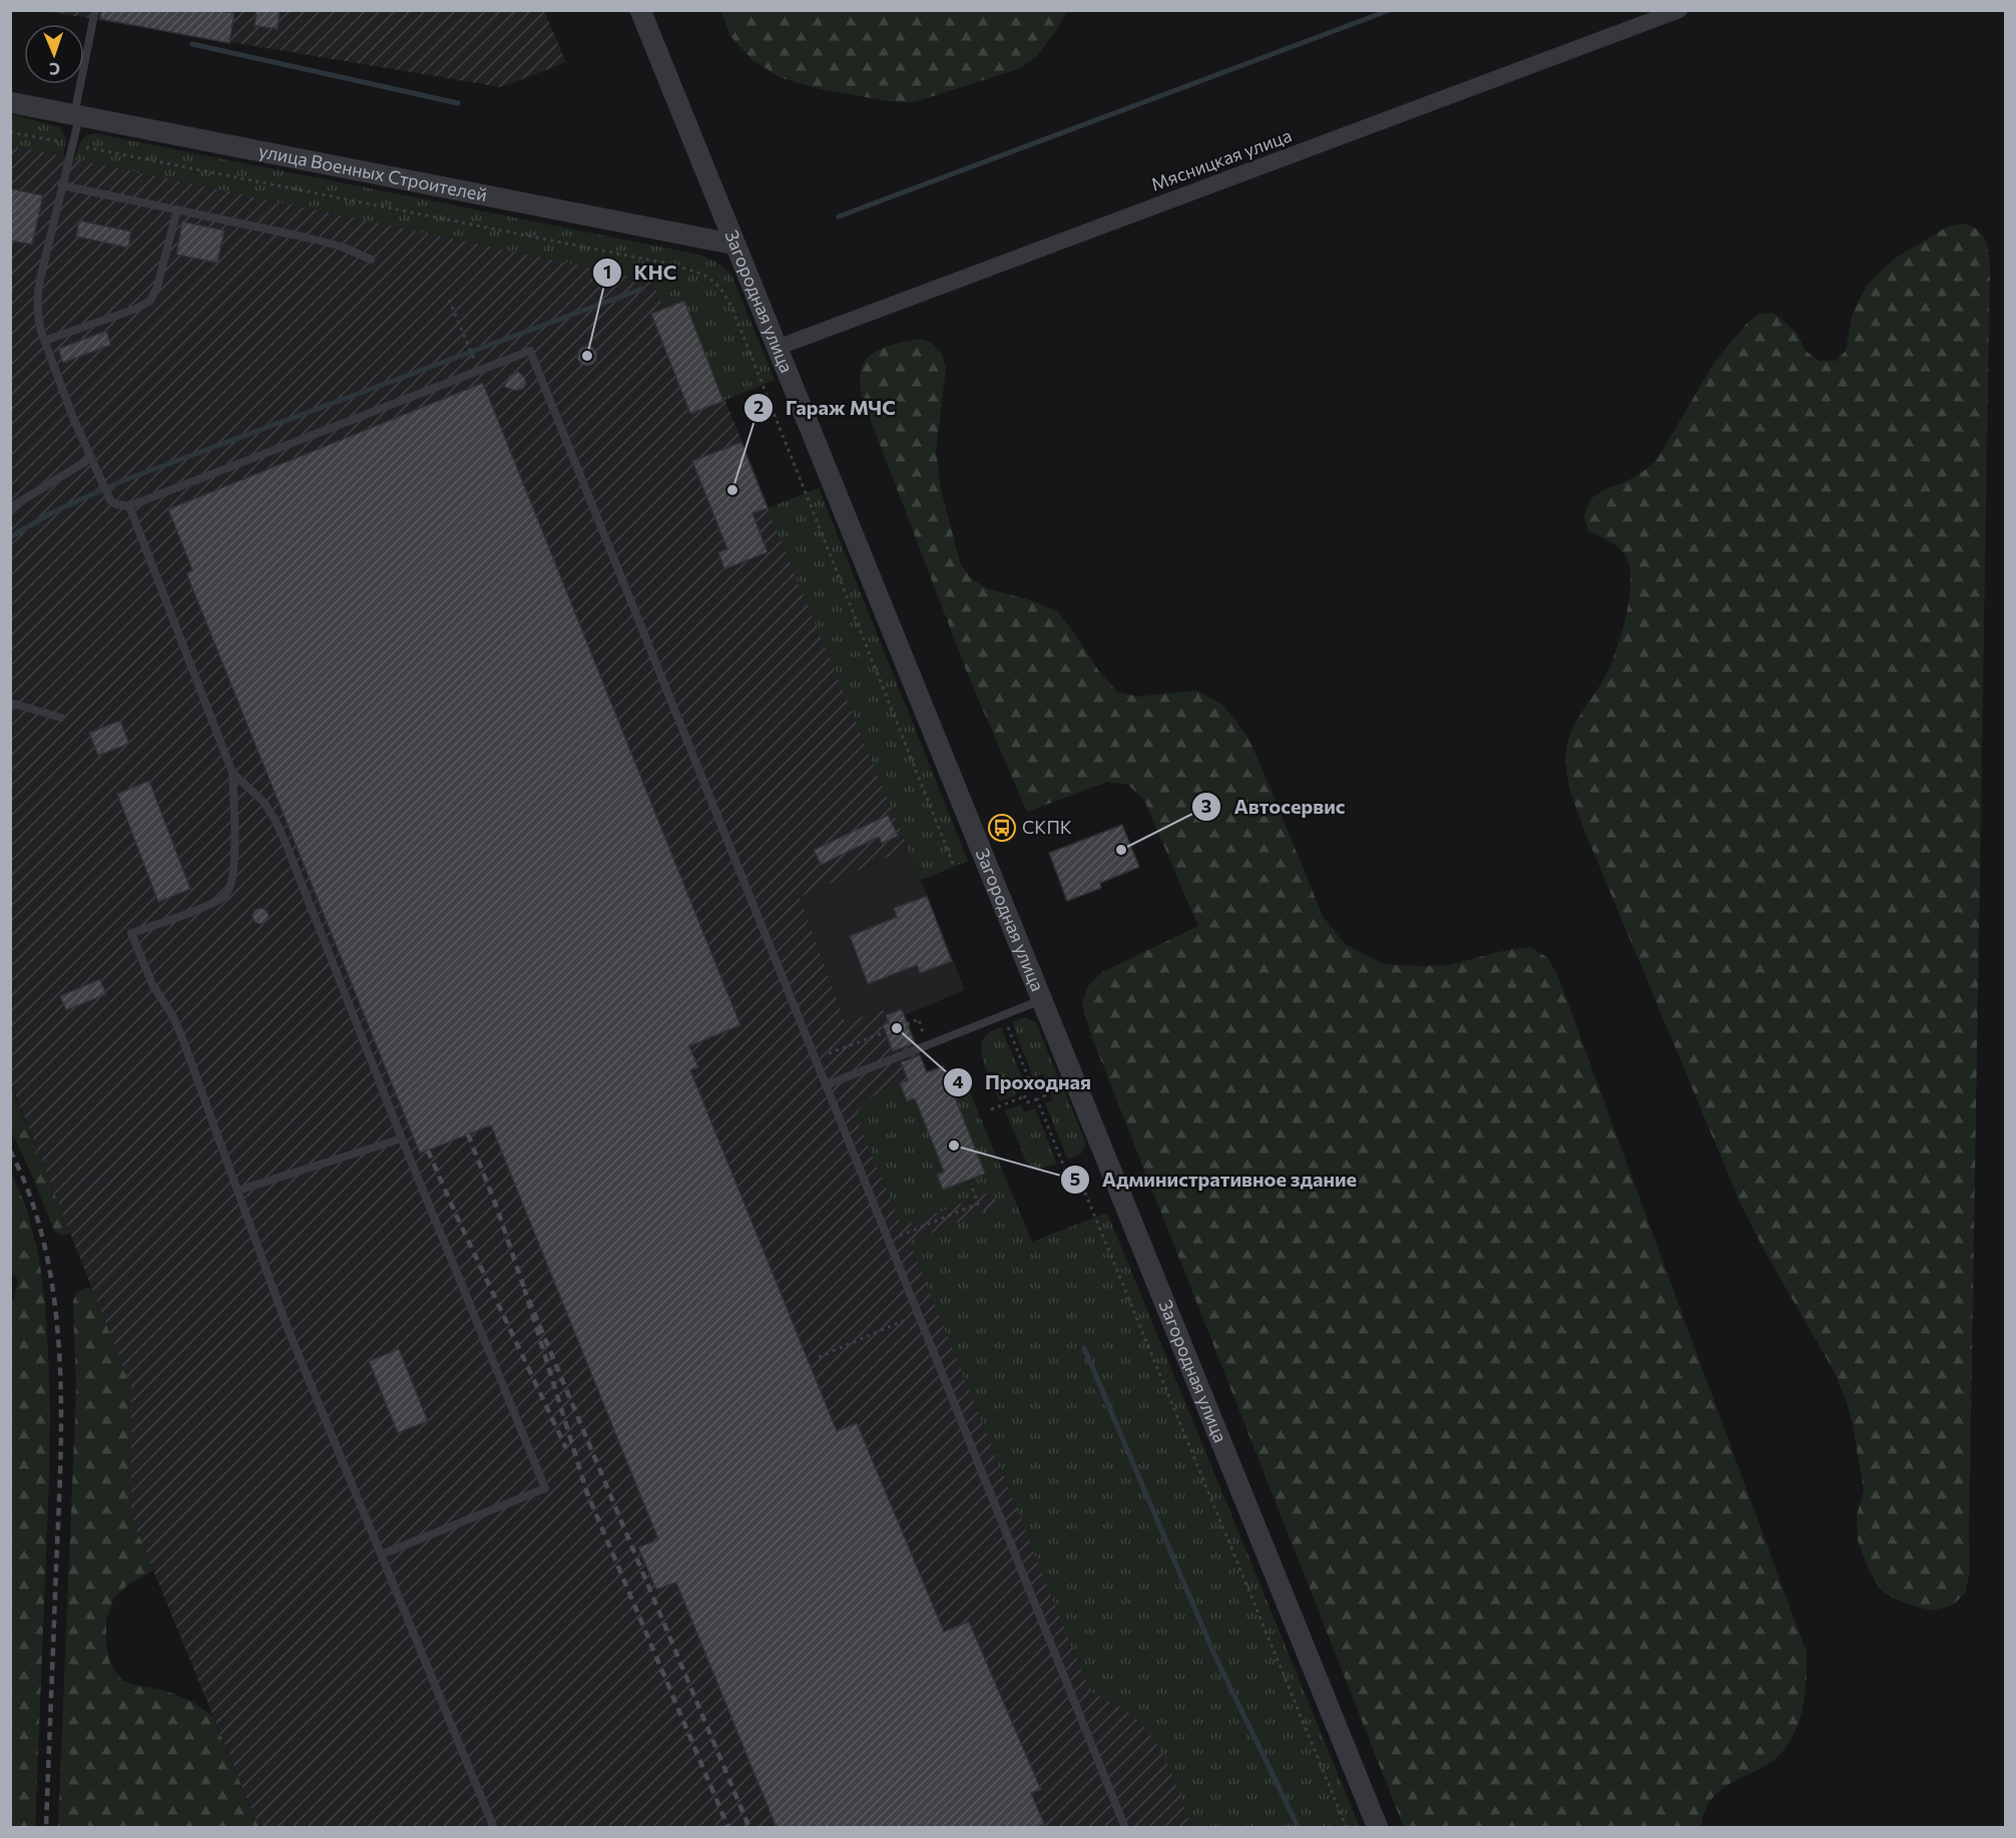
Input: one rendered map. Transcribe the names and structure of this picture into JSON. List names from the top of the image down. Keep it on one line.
{"streets":{"street":["Мясницкая улица","улица Военных Строителей","Загородная улица"]},"crossings":[["Мясницкая улица","Загородная улица"],["улица Военных Строителей","Загородная улица"]],"places":{"other":["КНС","Гараж МЧС","Автосервис","Проходная","Административное здание"],"bus stop":["СКПК"]},"north":"bottom"}
